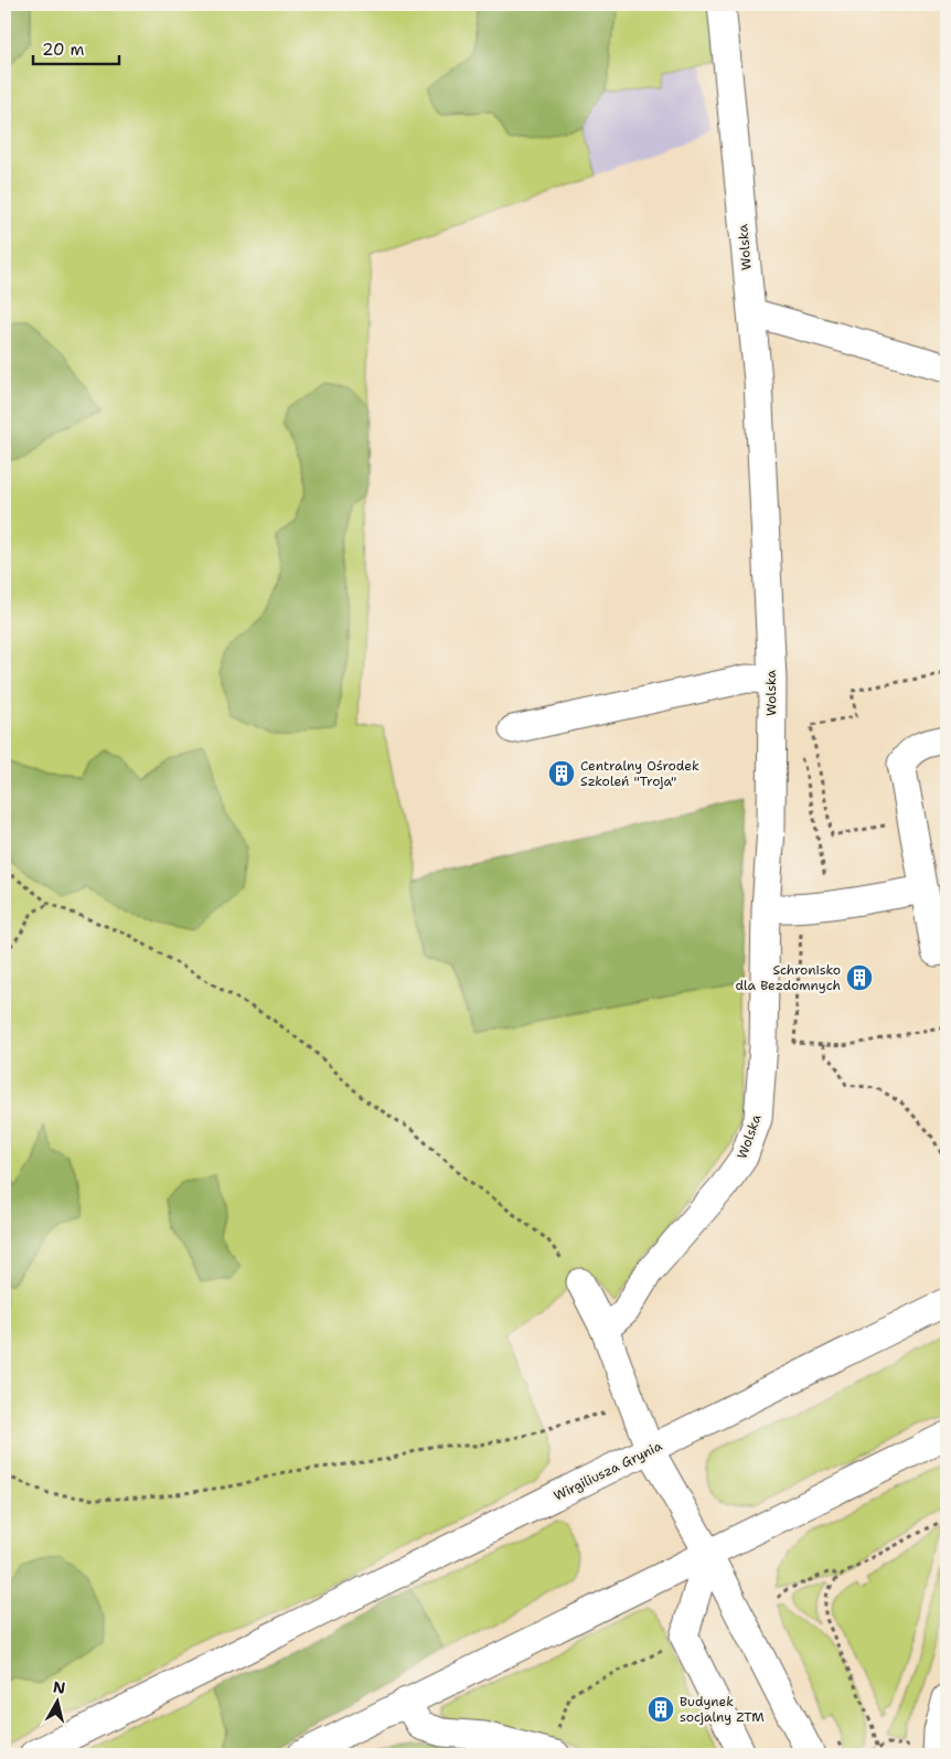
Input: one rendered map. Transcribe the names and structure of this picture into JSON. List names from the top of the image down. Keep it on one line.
{"streets":{"street":["Wolska","Wirgiliusza Grynia"]},"places":{"building":["Centralny Ośrodek Szkoleń \"Troja\"","Schronisko dla Bezdomnych","Budynek socjalny ZTM"]},"scale_bar":"20 m","north":"top"}
